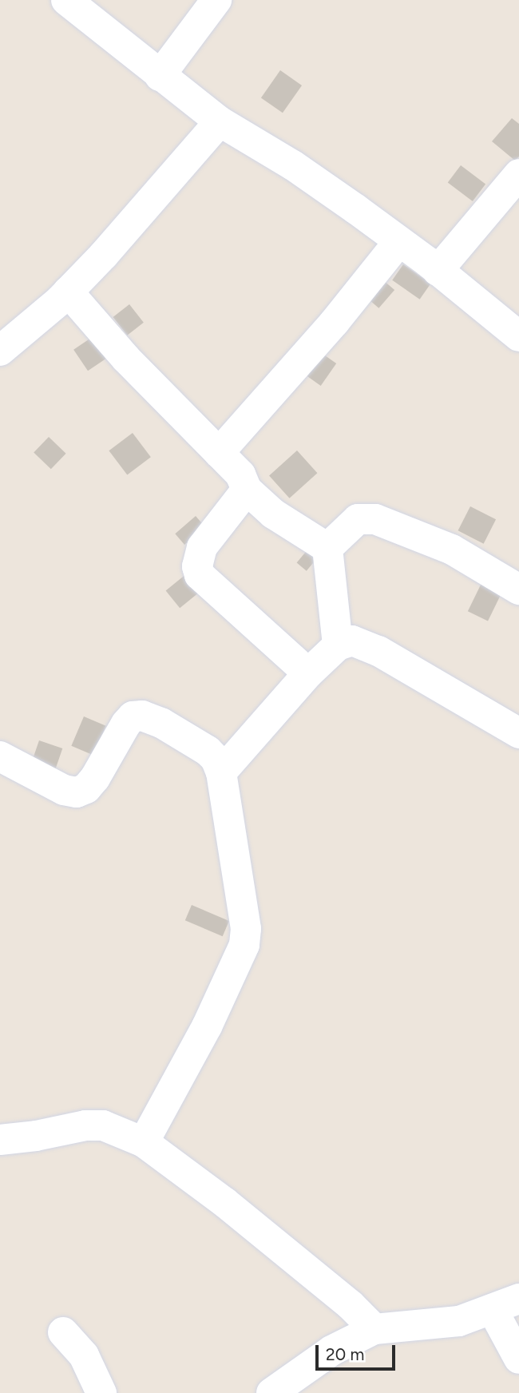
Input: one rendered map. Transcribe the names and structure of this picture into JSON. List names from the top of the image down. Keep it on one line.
{"scale_bar":"20 m"}
